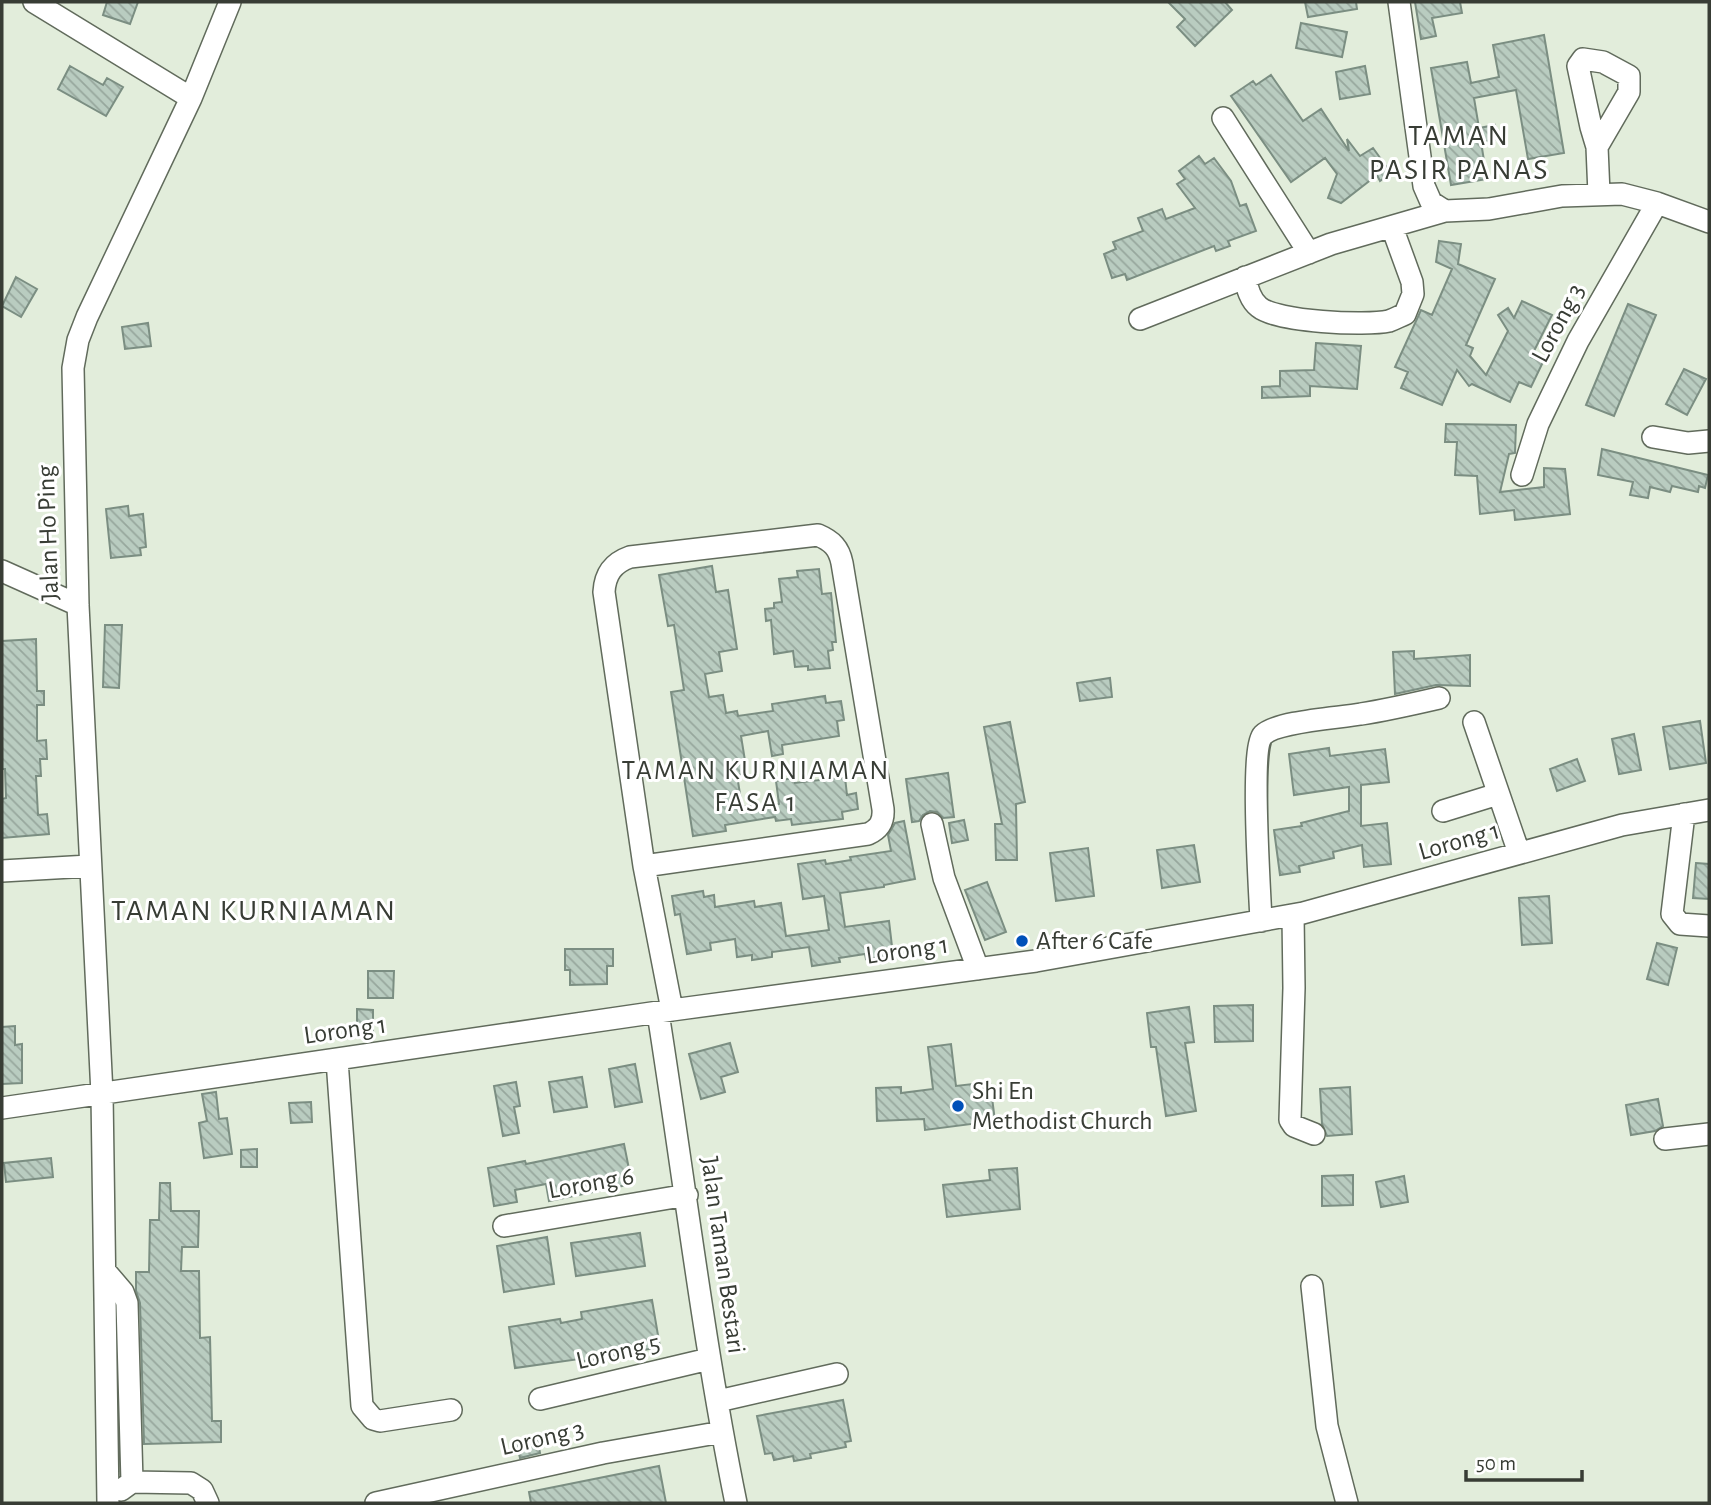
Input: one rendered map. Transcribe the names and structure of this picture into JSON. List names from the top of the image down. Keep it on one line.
{"streets":{"street":["Lorong 3","Jalan Ho Ping","Lorong 1","Lorong 6","Jalan Taman Bestari","Lorong 5"]},"crossings":[["Lorong 3","Jalan Taman Bestari"],["Jalan Ho Ping","Lorong 1"],["Lorong 1","Jalan Taman Bestari"],["Lorong 6","Jalan Taman Bestari"],["Jalan Taman Bestari","Lorong 5"]],"districts":["TAMAN PASIR PANAS","TAMAN KURNIAMAN FASA 1","TAMAN KURNIAMAN"],"places":["After 6 Cafe","Shi En Methodist Church"],"scale_bar":"50 m"}
